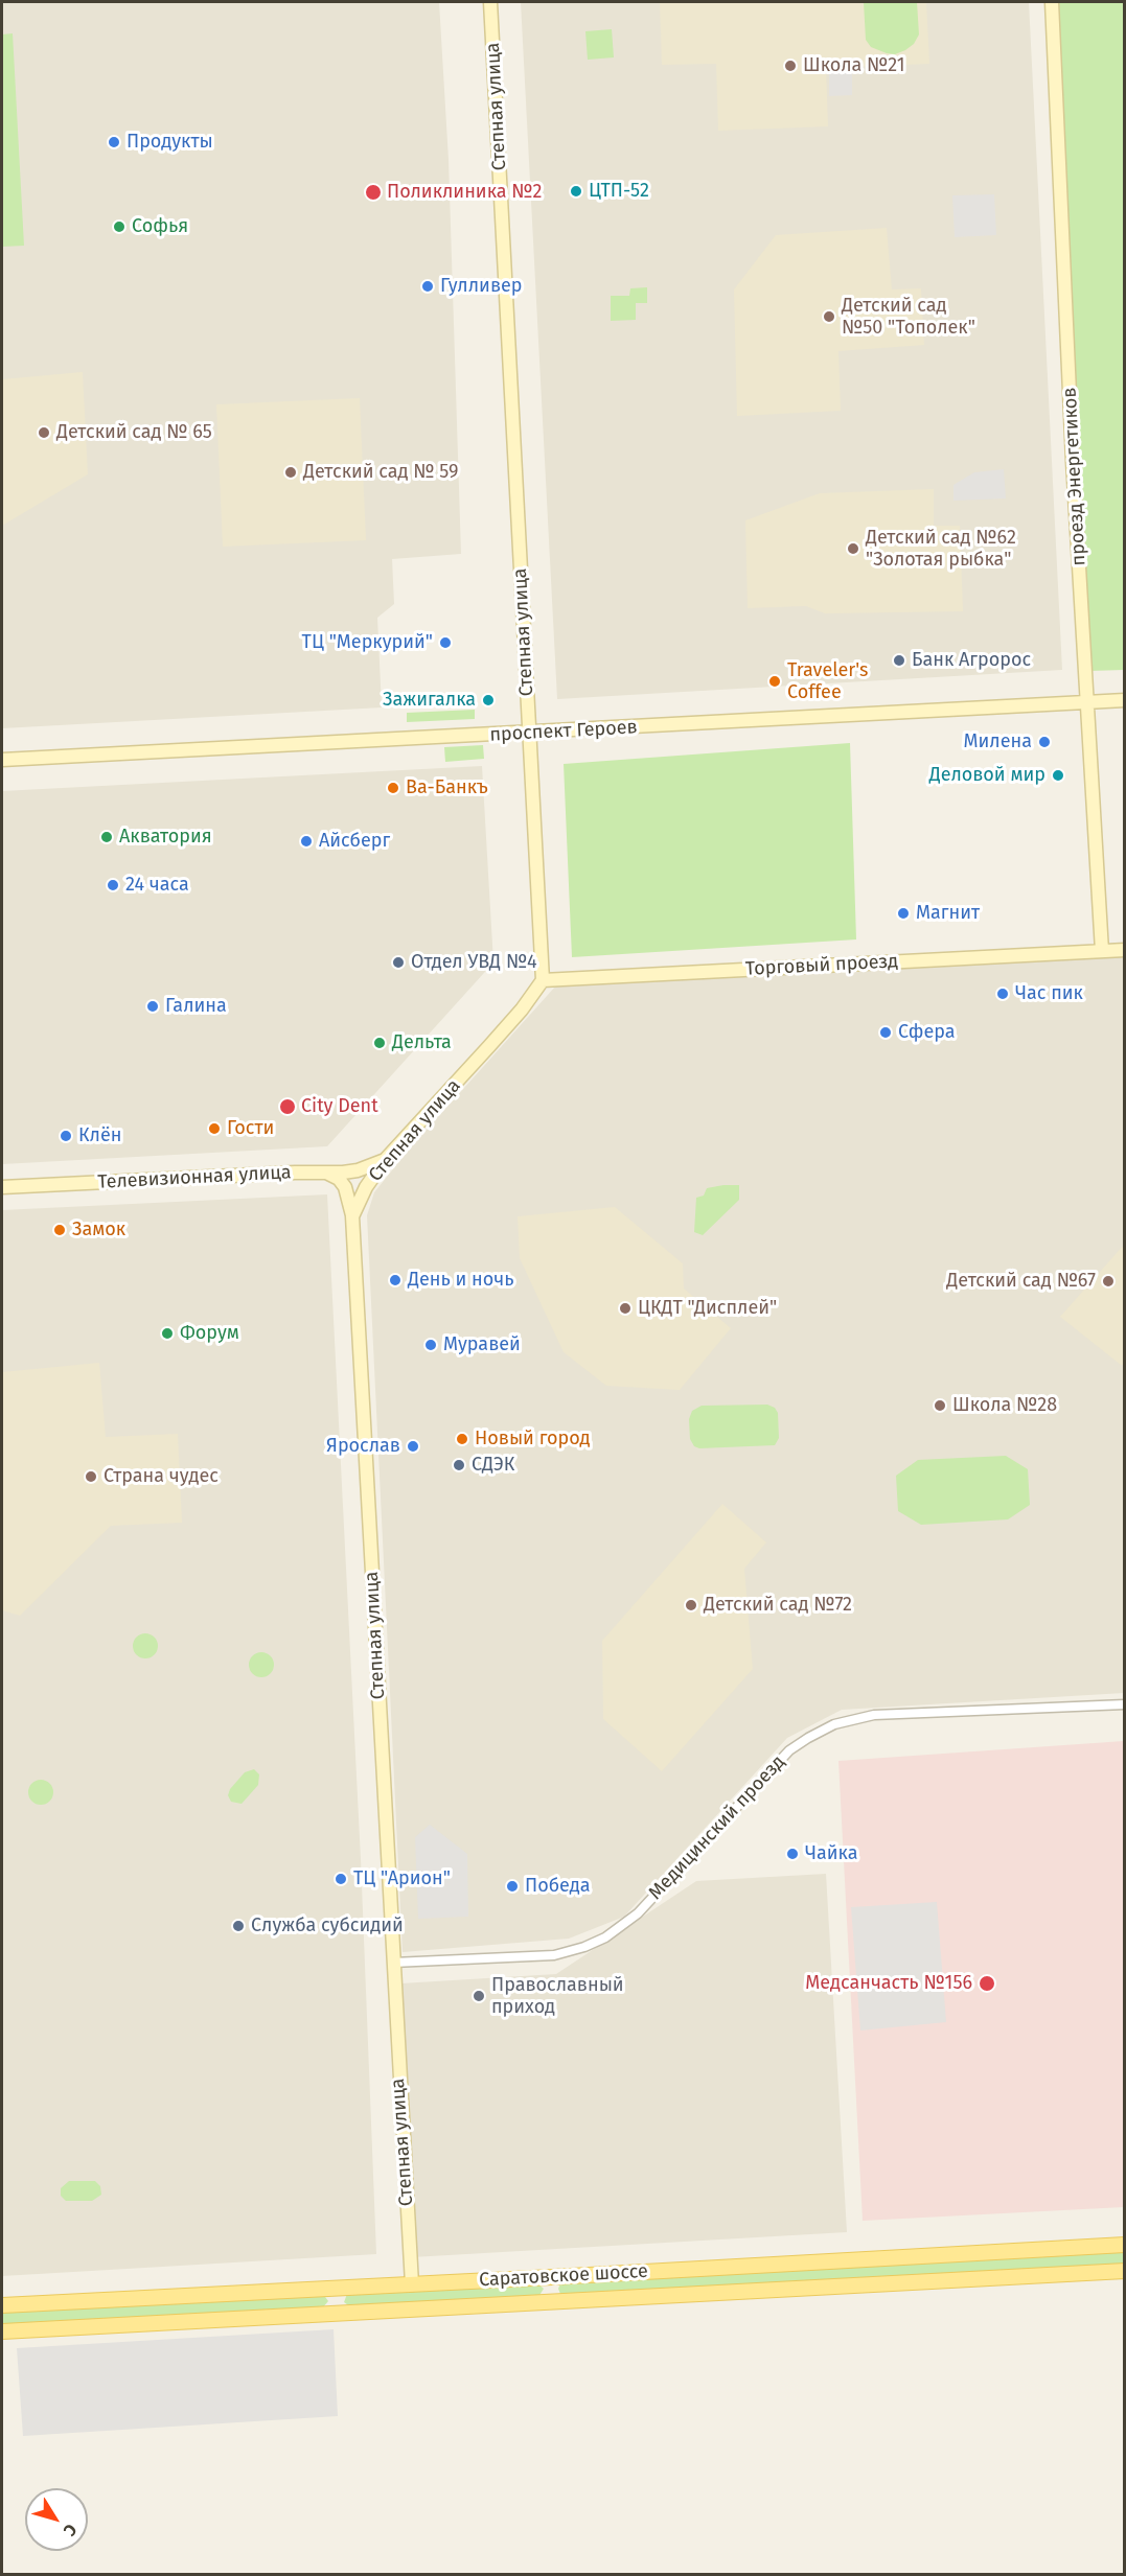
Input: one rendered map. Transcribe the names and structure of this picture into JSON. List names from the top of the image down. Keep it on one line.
{"streets":{"main road":["Саратовское шоссе"],"street":["Степная улица","проезд Энергетиков","проспект Героев","Торговый проезд","Телевизионная улица","Медицинский проезд"]},"crossings":[["Степная улица","проспект Героев"],["Степная улица","Торговый проезд"],["Степная улица","Телевизионная улица"],["Степная улица","Медицинский проезд"],["Степная улица","Саратовское шоссе"],["проезд Энергетиков","проспект Героев"],["проезд Энергетиков","Торговый проезд"]],"places":["Школа №21","Продукты","ЦТП-52","Поликлиника №2","Софья","Гулливер","Детский сад №50 \"Тополек\"","Детский сад № 65","Детский сад № 59","Детский сад №62 \"Золотая рыбка\"","ТЦ \"Меркурий\"","Банк Агророс","Traveler's Coffee","Зажигалка","Милена","Деловой мир","Ва-Банкъ","Акватория","Айсберг","24 часа","Магнит","Отдел УВД №4","Час пик","Галина","Сфера","Дельта","City Dent","Гости","Клён","Замок","День и ночь","Детский сад №67","ЦКДТ \"Дисплей\"","Форум","Муравей","Школа №28","Новый город","Ярослав","СДЭК","Страна чудес","Детский сад №72","Чайка","ТЦ \"Арион\"","Победа","Служба субсидий","Медсанчасть №156","Православный приход"],"north":"bottom right"}
